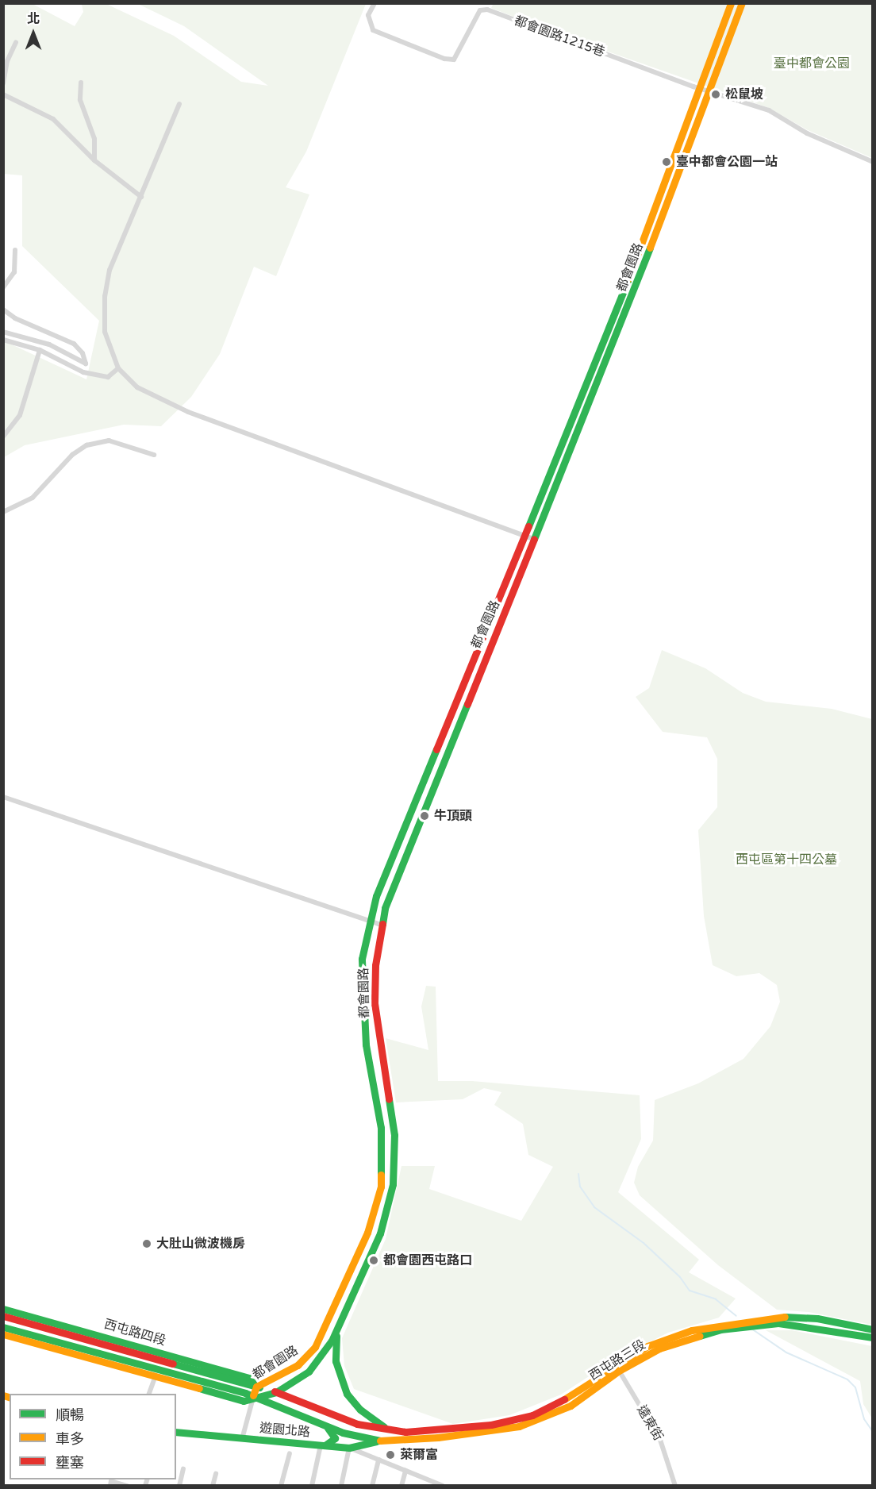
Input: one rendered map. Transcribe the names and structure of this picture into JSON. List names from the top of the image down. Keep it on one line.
{"streets":{"street":["都會園路1215巷","都會園路","西屯路四段","西屯路三段","遠東街","遊園北路"]},"crossings":[["都會園路1215巷","都會園路"],["都會園路","西屯路四段"],["西屯路四段","西屯路三段"],["西屯路三段","遠東街"],["西屯路三段","遊園北路"]],"parks":["臺中都會公園","西屯區第十四公墓"],"places":["松鼠坡","臺中都會公園一站","牛頂頭","大肚山微波機房","都會園西屯路口","萊爾富"],"legend":["順暢","車多","壅塞"],"north":"top"}
